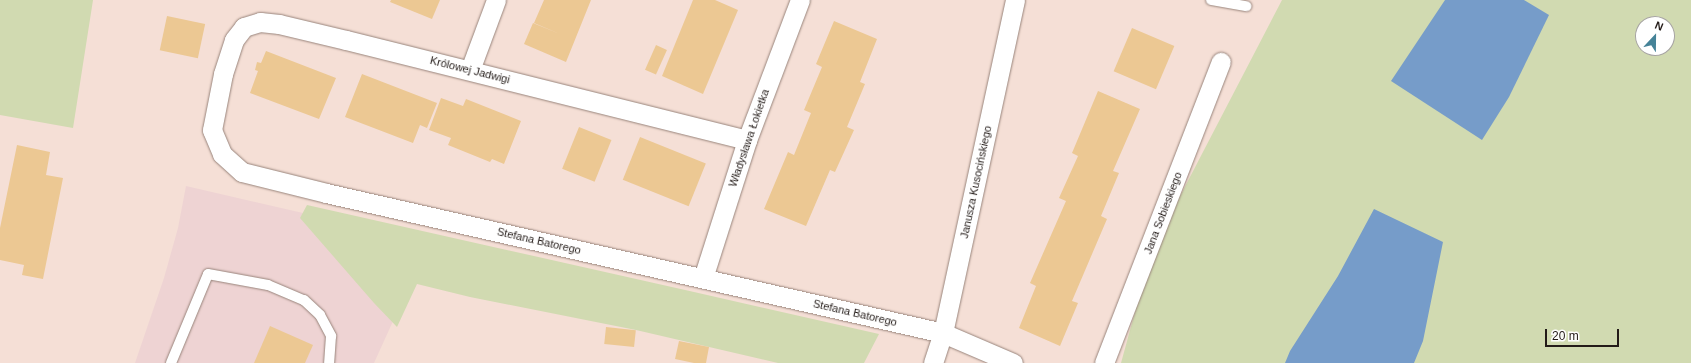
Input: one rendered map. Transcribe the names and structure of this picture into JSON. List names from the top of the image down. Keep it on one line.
{"streets":{"street":["Królowej Jadwigi","Władysława Łokietka","Janusza Kusocińskiego","Jana Sobieskiego","Stefana Batorego"]},"crossings":[["Królowej Jadwigi","Władysława Łokietka"],["Królowej Jadwigi","Stefana Batorego"],["Władysława Łokietka","Stefana Batorego"],["Janusza Kusocińskiego","Stefana Batorego"]],"scale_bar":"20 m","north":"top"}
